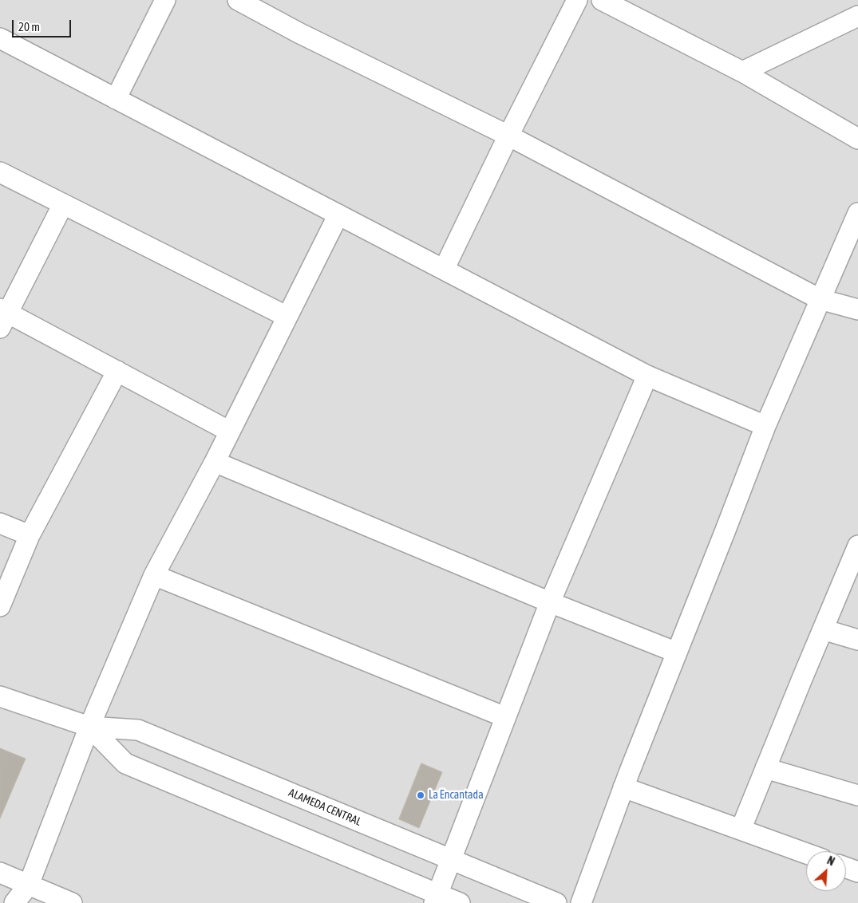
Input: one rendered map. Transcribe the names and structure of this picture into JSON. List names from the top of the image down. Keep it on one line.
{"streets":{"street":["ALAMEDA CENTRAL"]},"places":["La Encantada"],"scale_bar":"20 m","north":"top right"}
